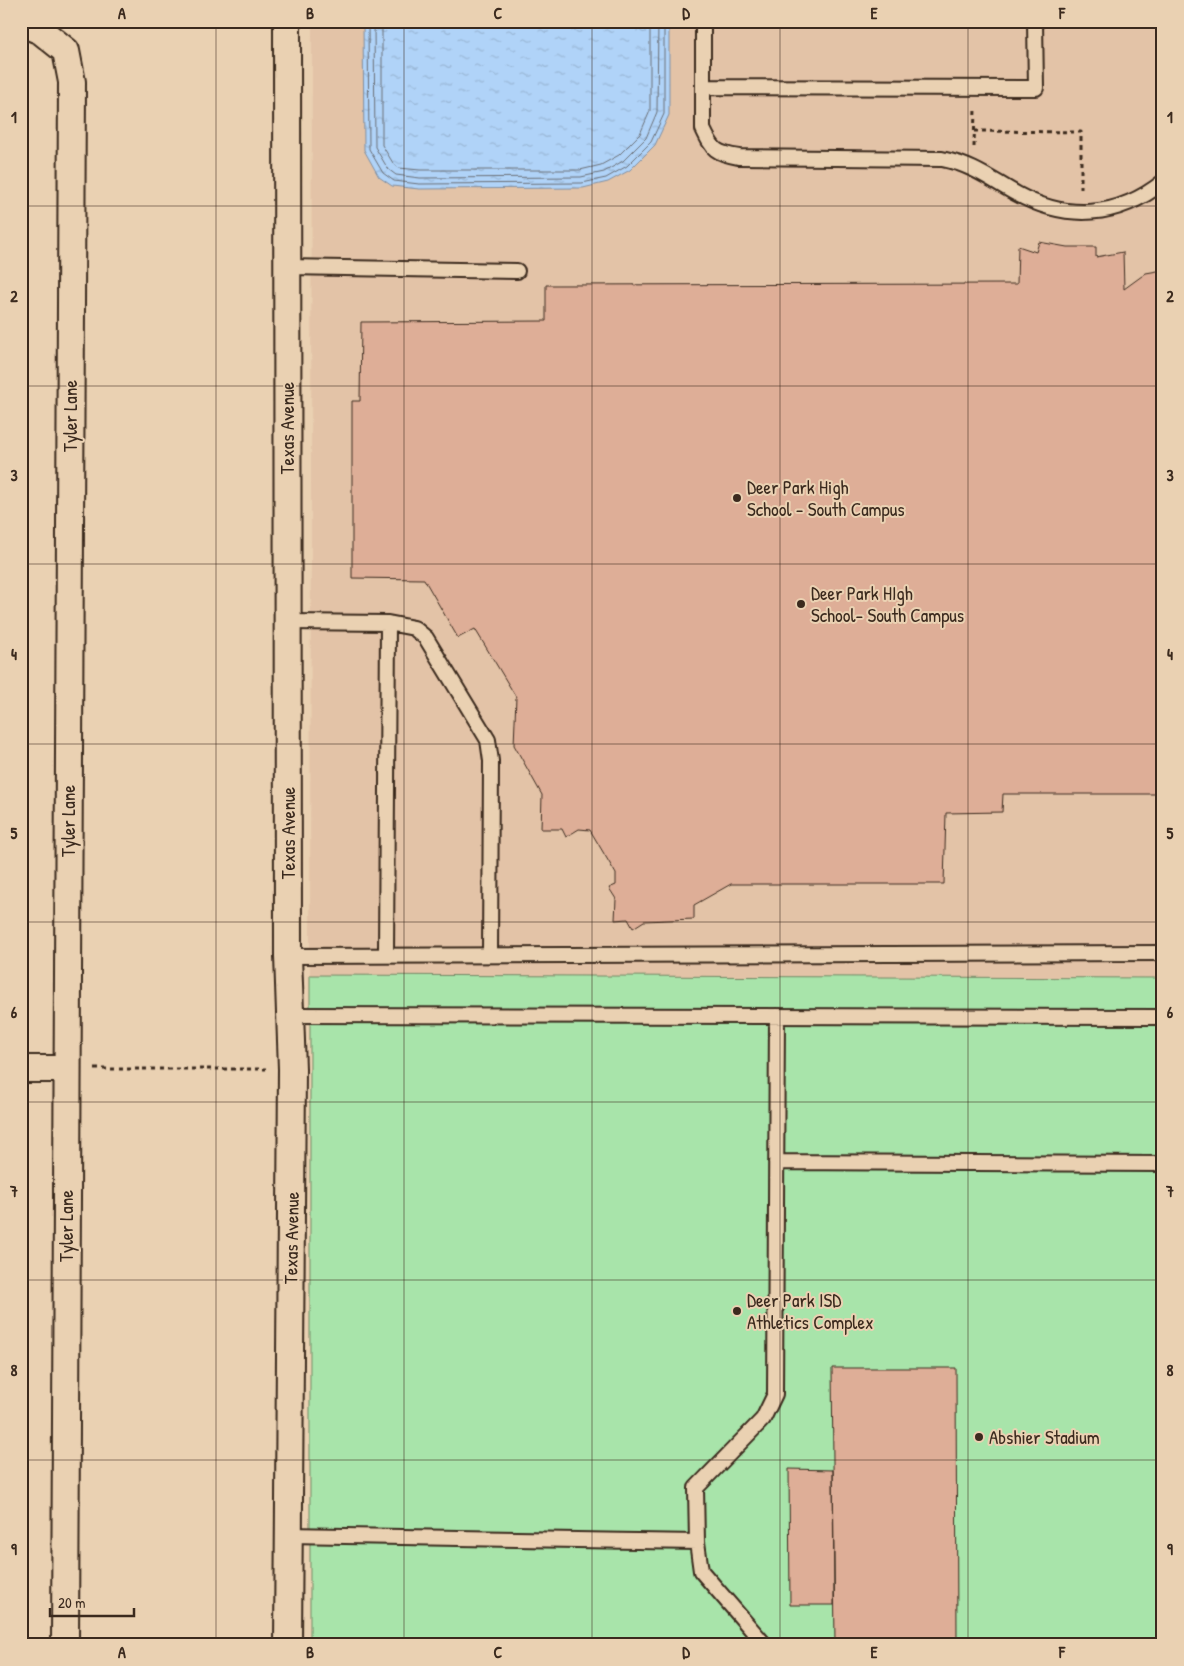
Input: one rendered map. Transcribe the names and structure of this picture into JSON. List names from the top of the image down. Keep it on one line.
{"streets":{"street":["Tyler Lane","Texas Avenue"]},"places":["Deer Park High School - South Campus","Deer Park HIgh School- South Campus","Deer Park ISD Athletics Complex","Abshier Stadium"],"scale_bar":"20 m","grid":{"columns":["A","B","C","D","E","F"],"rows":["1","2","3","4","5","6","7","8","9"]}}
